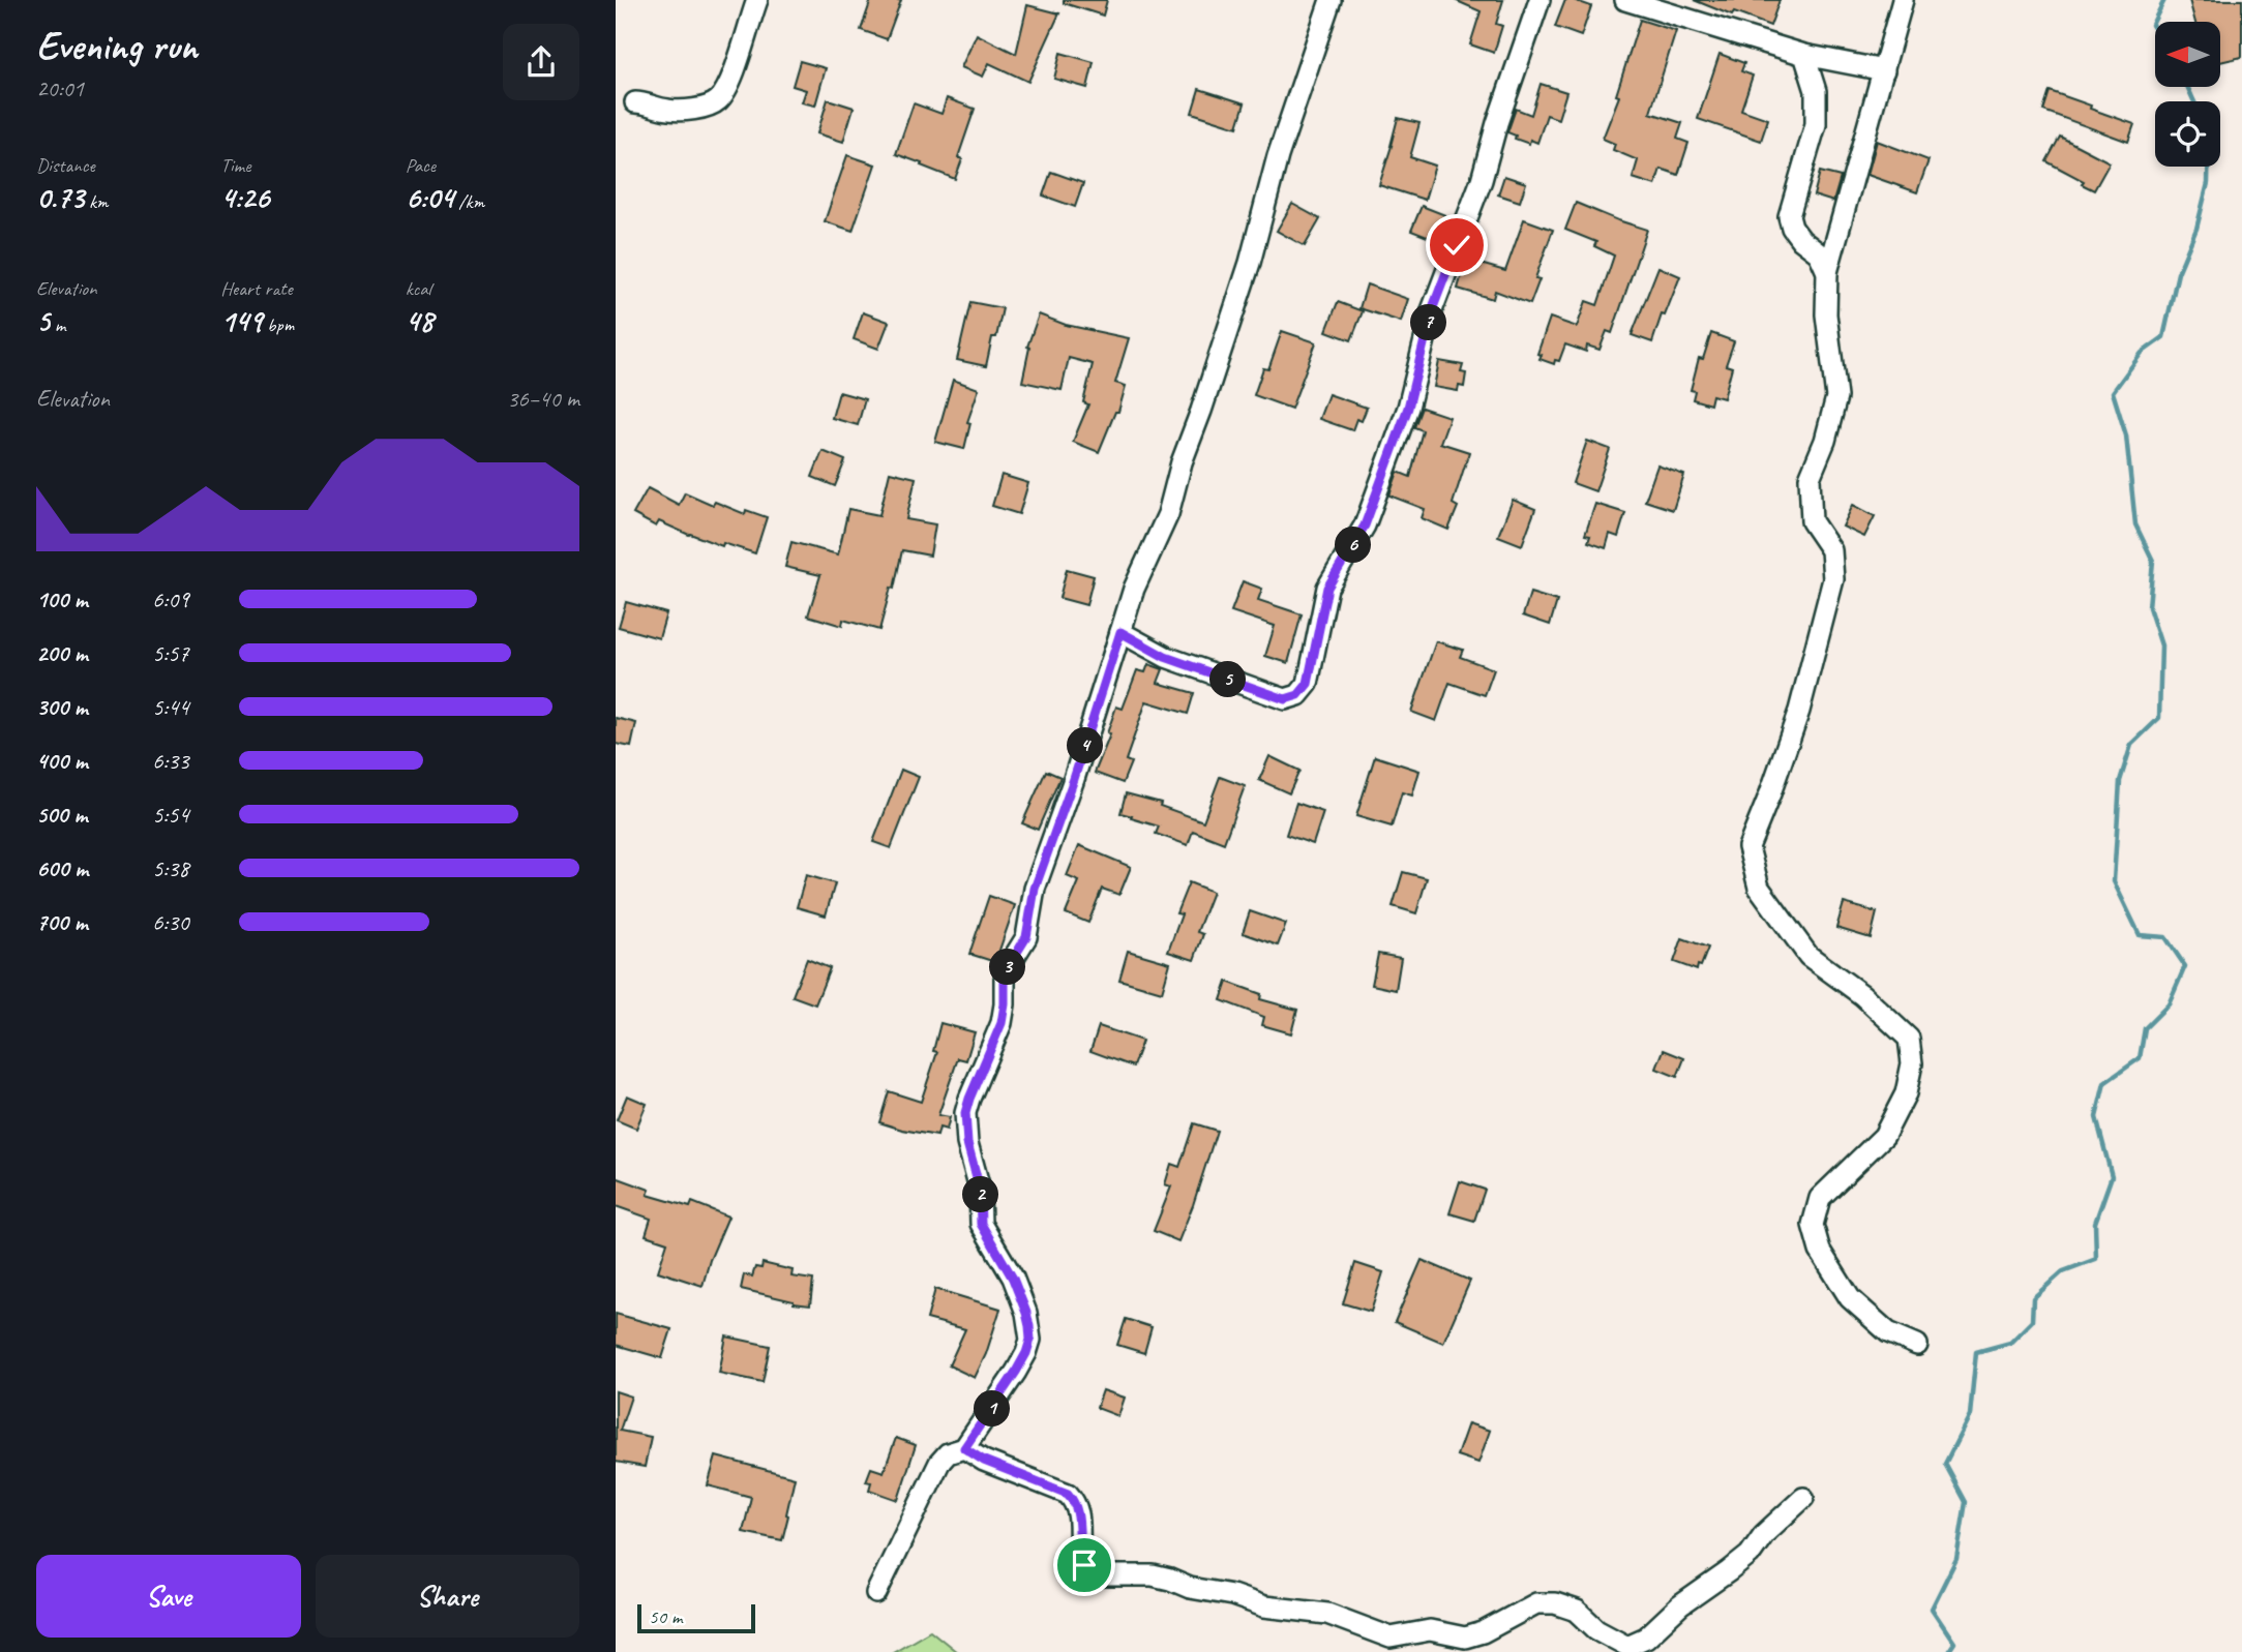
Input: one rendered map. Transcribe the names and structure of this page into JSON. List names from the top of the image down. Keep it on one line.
{"scale_bar":"50 m","north":"left","page":{"heading":["Evening run","20:01"],"stats":[["Distance","0.73 km"],["Time","4:26"],["Pace","6:04 /km"],["Elevation","5 m"],["Heart rate","149 bpm"],["kcal","48"]],"pins":["7","6","5","4","3","2","1"],"chart":["Elevation","36–40 m"],"list":[{"name":"100 m","note":"6:09"},{"name":"200 m","note":"5:57"},{"name":"300 m","note":"5:44"},{"name":"400 m","note":"6:33"},{"name":"500 m","note":"5:54"},{"name":"600 m","note":"5:38"},{"name":"700 m","note":"6:30"}],"buttons":["Save","Share"],"scale":"50 m"}}
